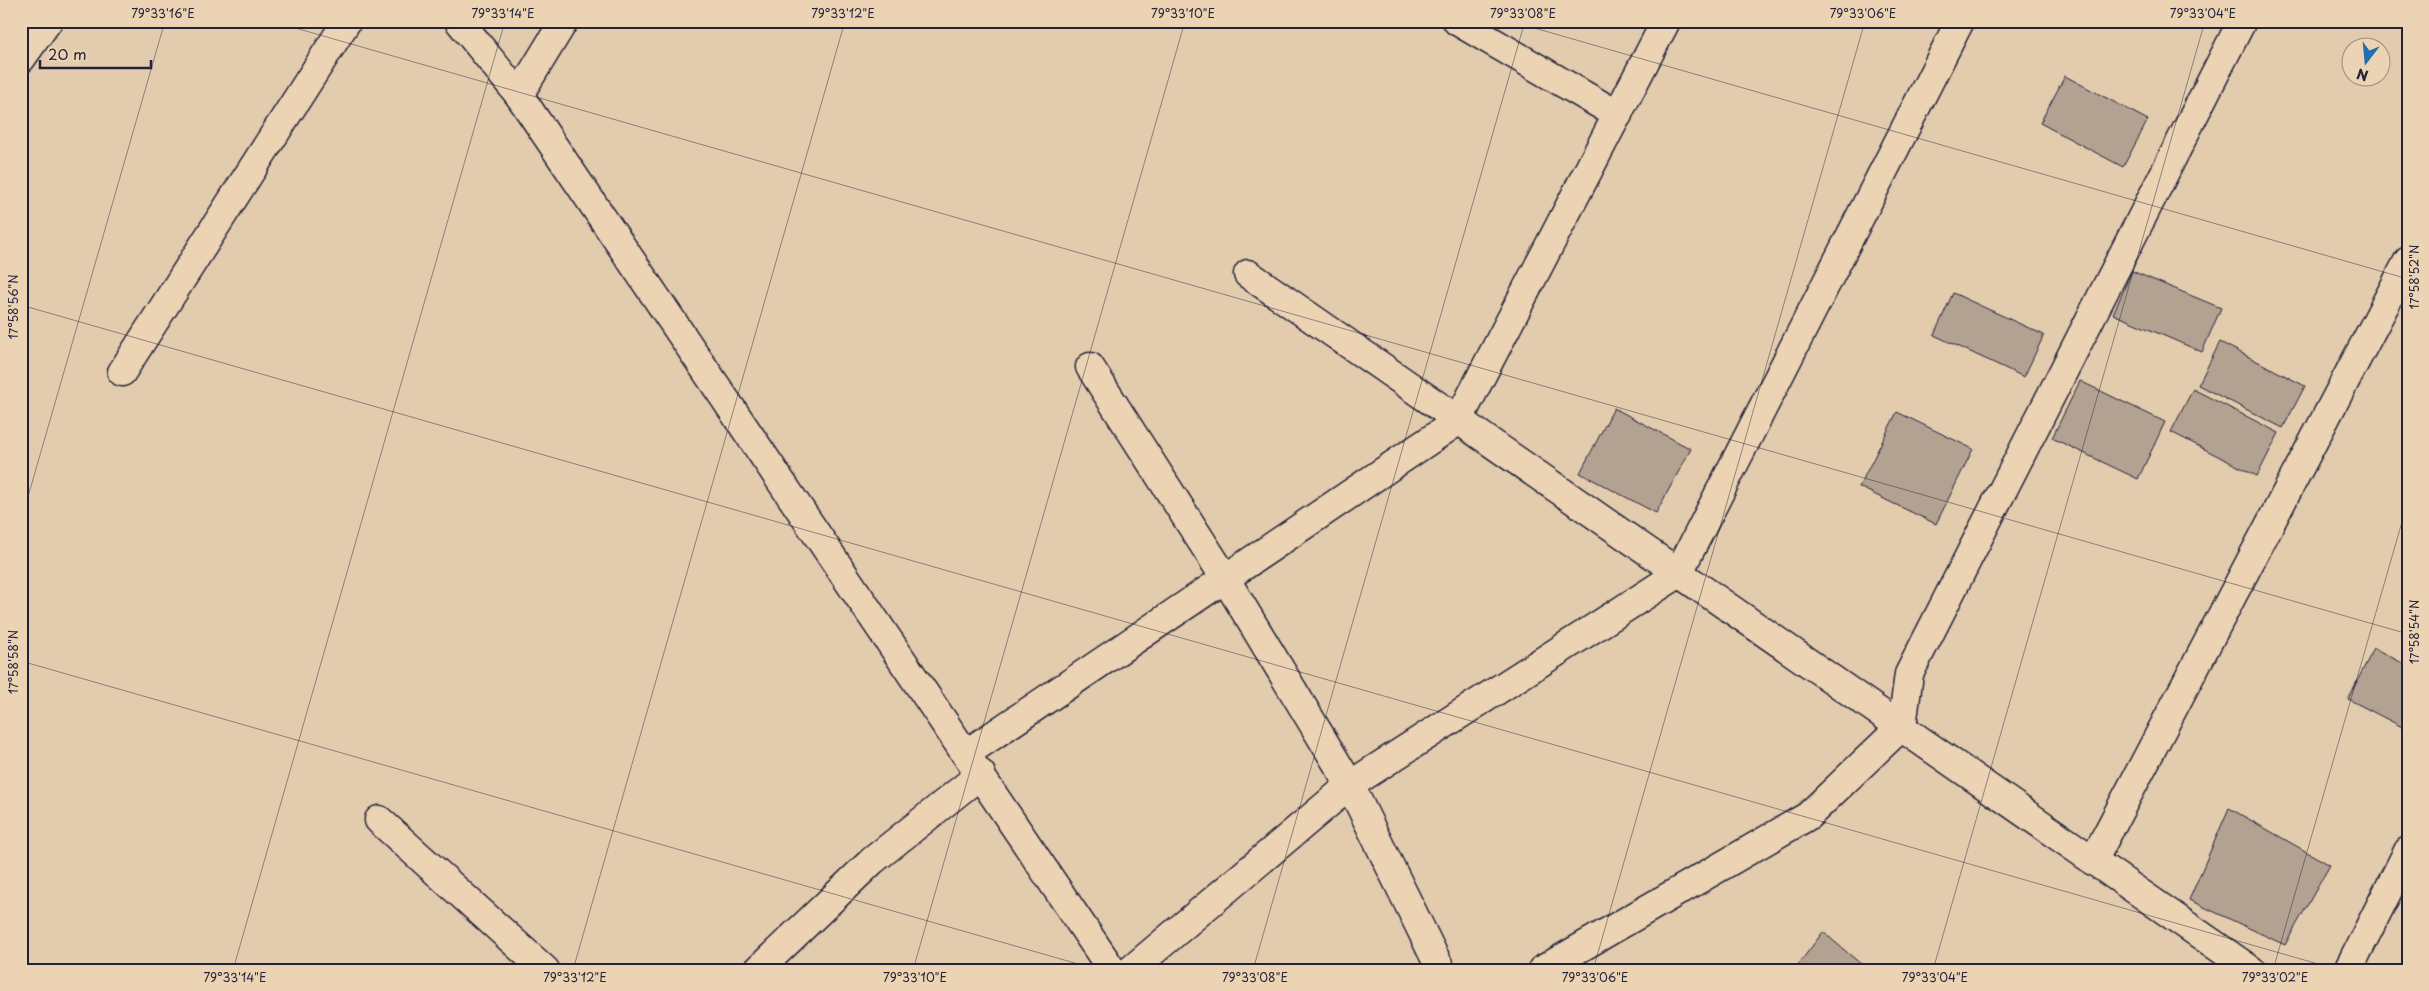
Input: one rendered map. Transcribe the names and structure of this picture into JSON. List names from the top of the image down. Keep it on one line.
{"scale_bar":"20 m","north":"bottom","coordinates":["79°33'16\"E","79°33'14\"E","79°33'12\"E","79°33'10\"E","79°33'08\"E","79°33'06\"E","79°33'04\"E","17°58'52\"N","17°58'56\"N","17°58'54\"N","17°58'58\"N","79°33'02\"E"]}
